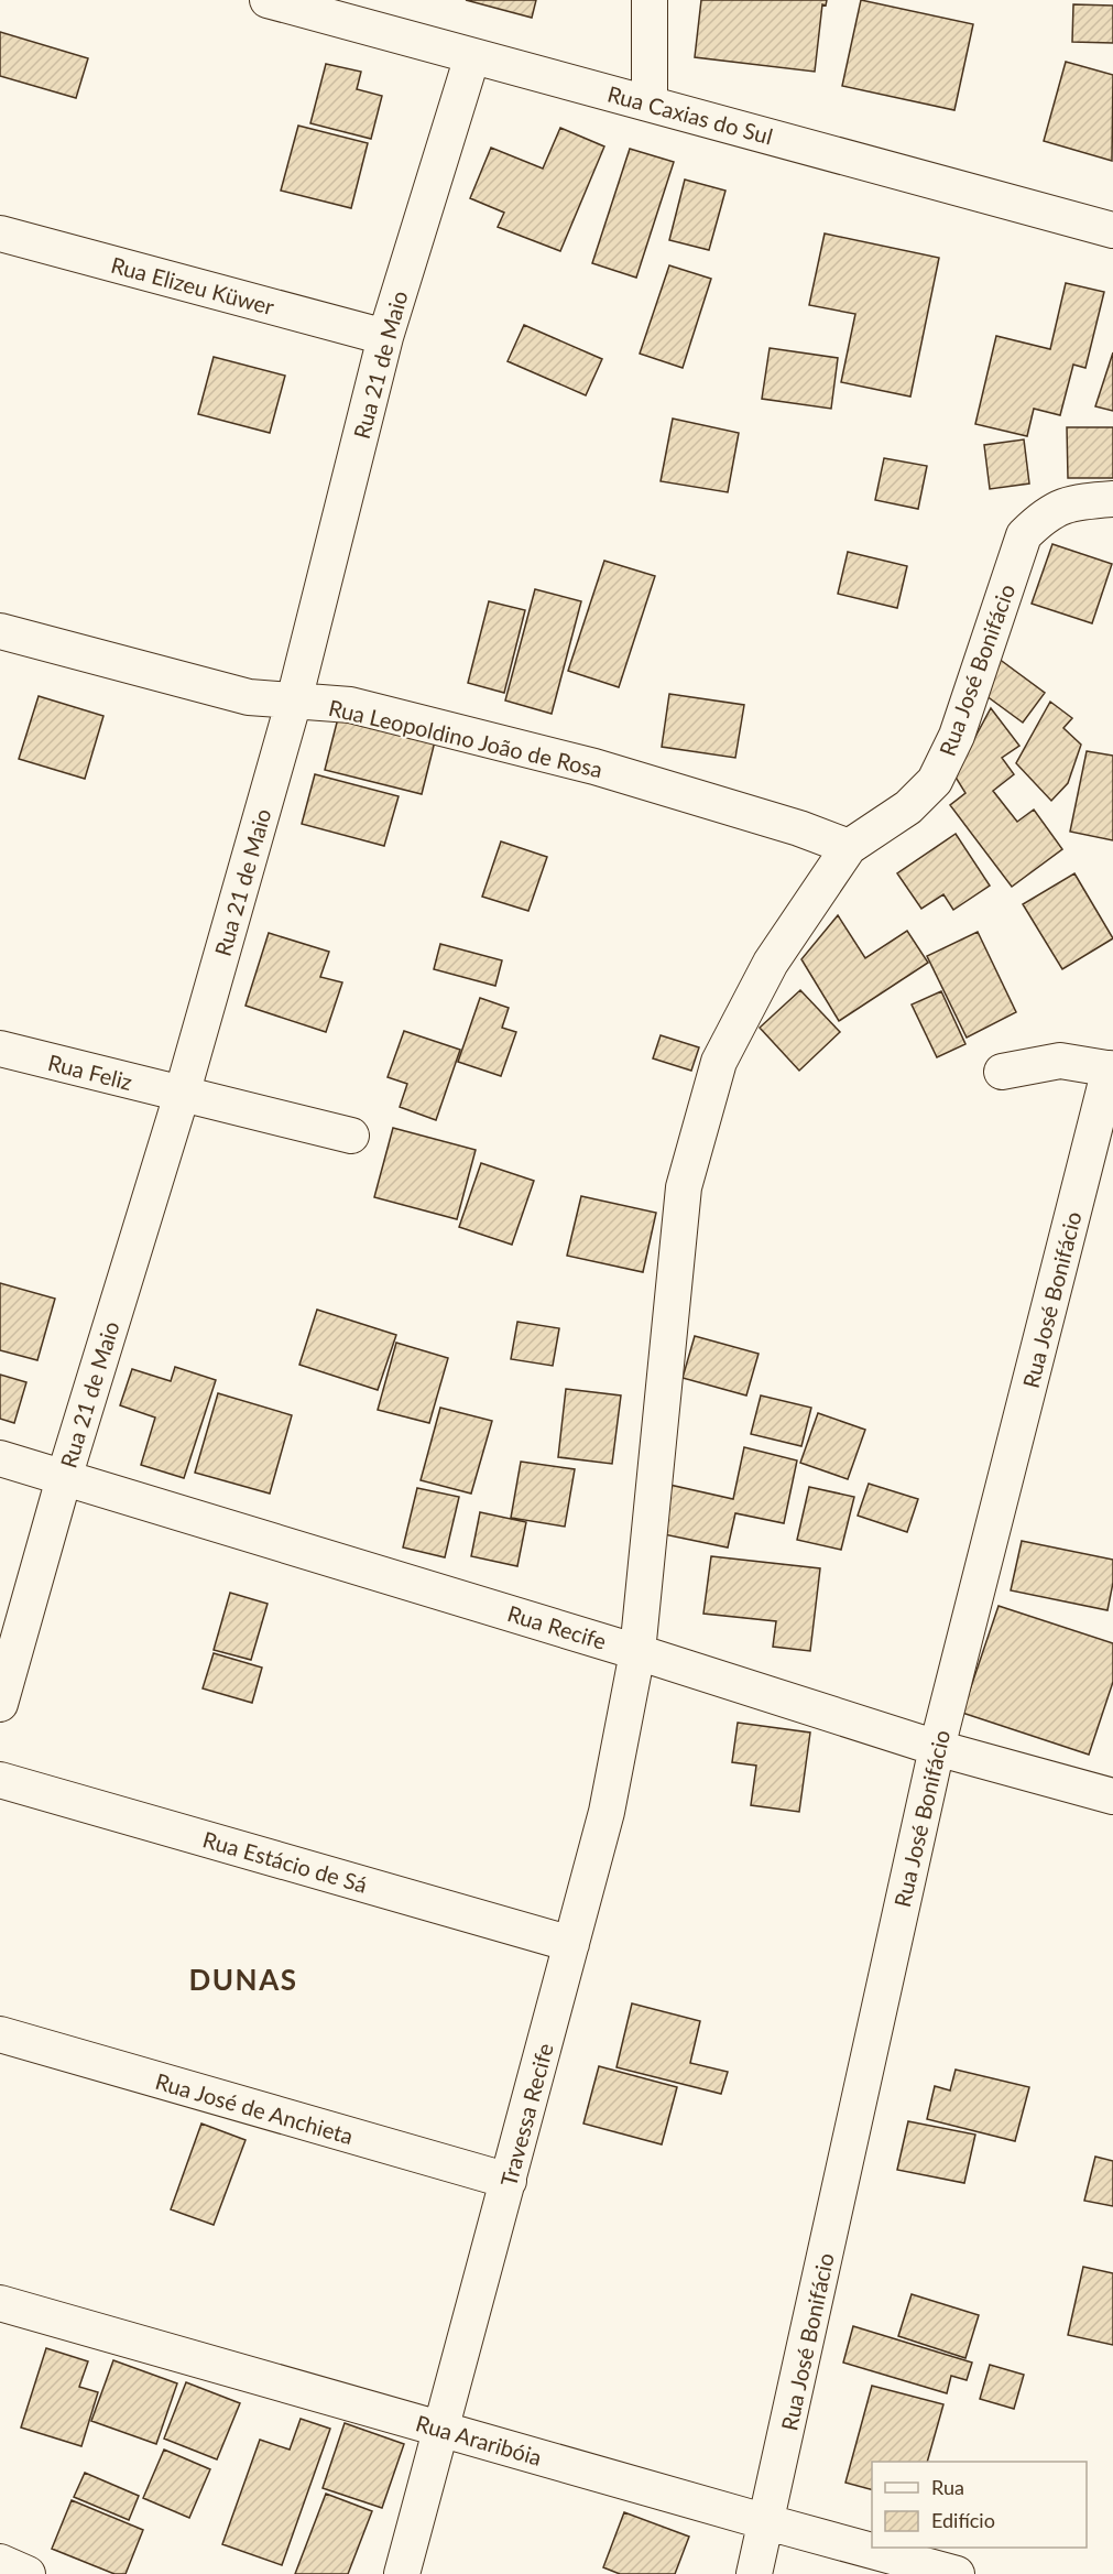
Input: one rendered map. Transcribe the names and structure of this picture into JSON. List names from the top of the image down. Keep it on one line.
{"streets":{"street":["Rua Caxias do Sul","Rua Elizeu Küwer","Rua 21 de Maio","Rua José Bonifácio","Rua Leopoldino João de Rosa","Rua Feliz","Rua Recife","Rua Estácio de Sá","Rua José de Anchieta","Travessa Recife","Rua Araribóia"]},"crossings":[["Rua Caxias do Sul","Rua 21 de Maio"],["Rua Elizeu Küwer","Rua 21 de Maio"],["Rua 21 de Maio","Rua Leopoldino João de Rosa"],["Rua 21 de Maio","Rua Feliz"],["Rua 21 de Maio","Rua Recife"],["Rua José Bonifácio","Rua Leopoldino João de Rosa"],["Rua José Bonifácio","Rua Recife"],["Rua José Bonifácio","Travessa Recife"],["Rua José Bonifácio","Rua Araribóia"],["Rua Recife","Travessa Recife"],["Rua Estácio de Sá","Travessa Recife"],["Rua José de Anchieta","Travessa Recife"],["Travessa Recife","Rua Araribóia"]],"districts":["DUNAS"],"legend":["Rua","Edifício"]}
